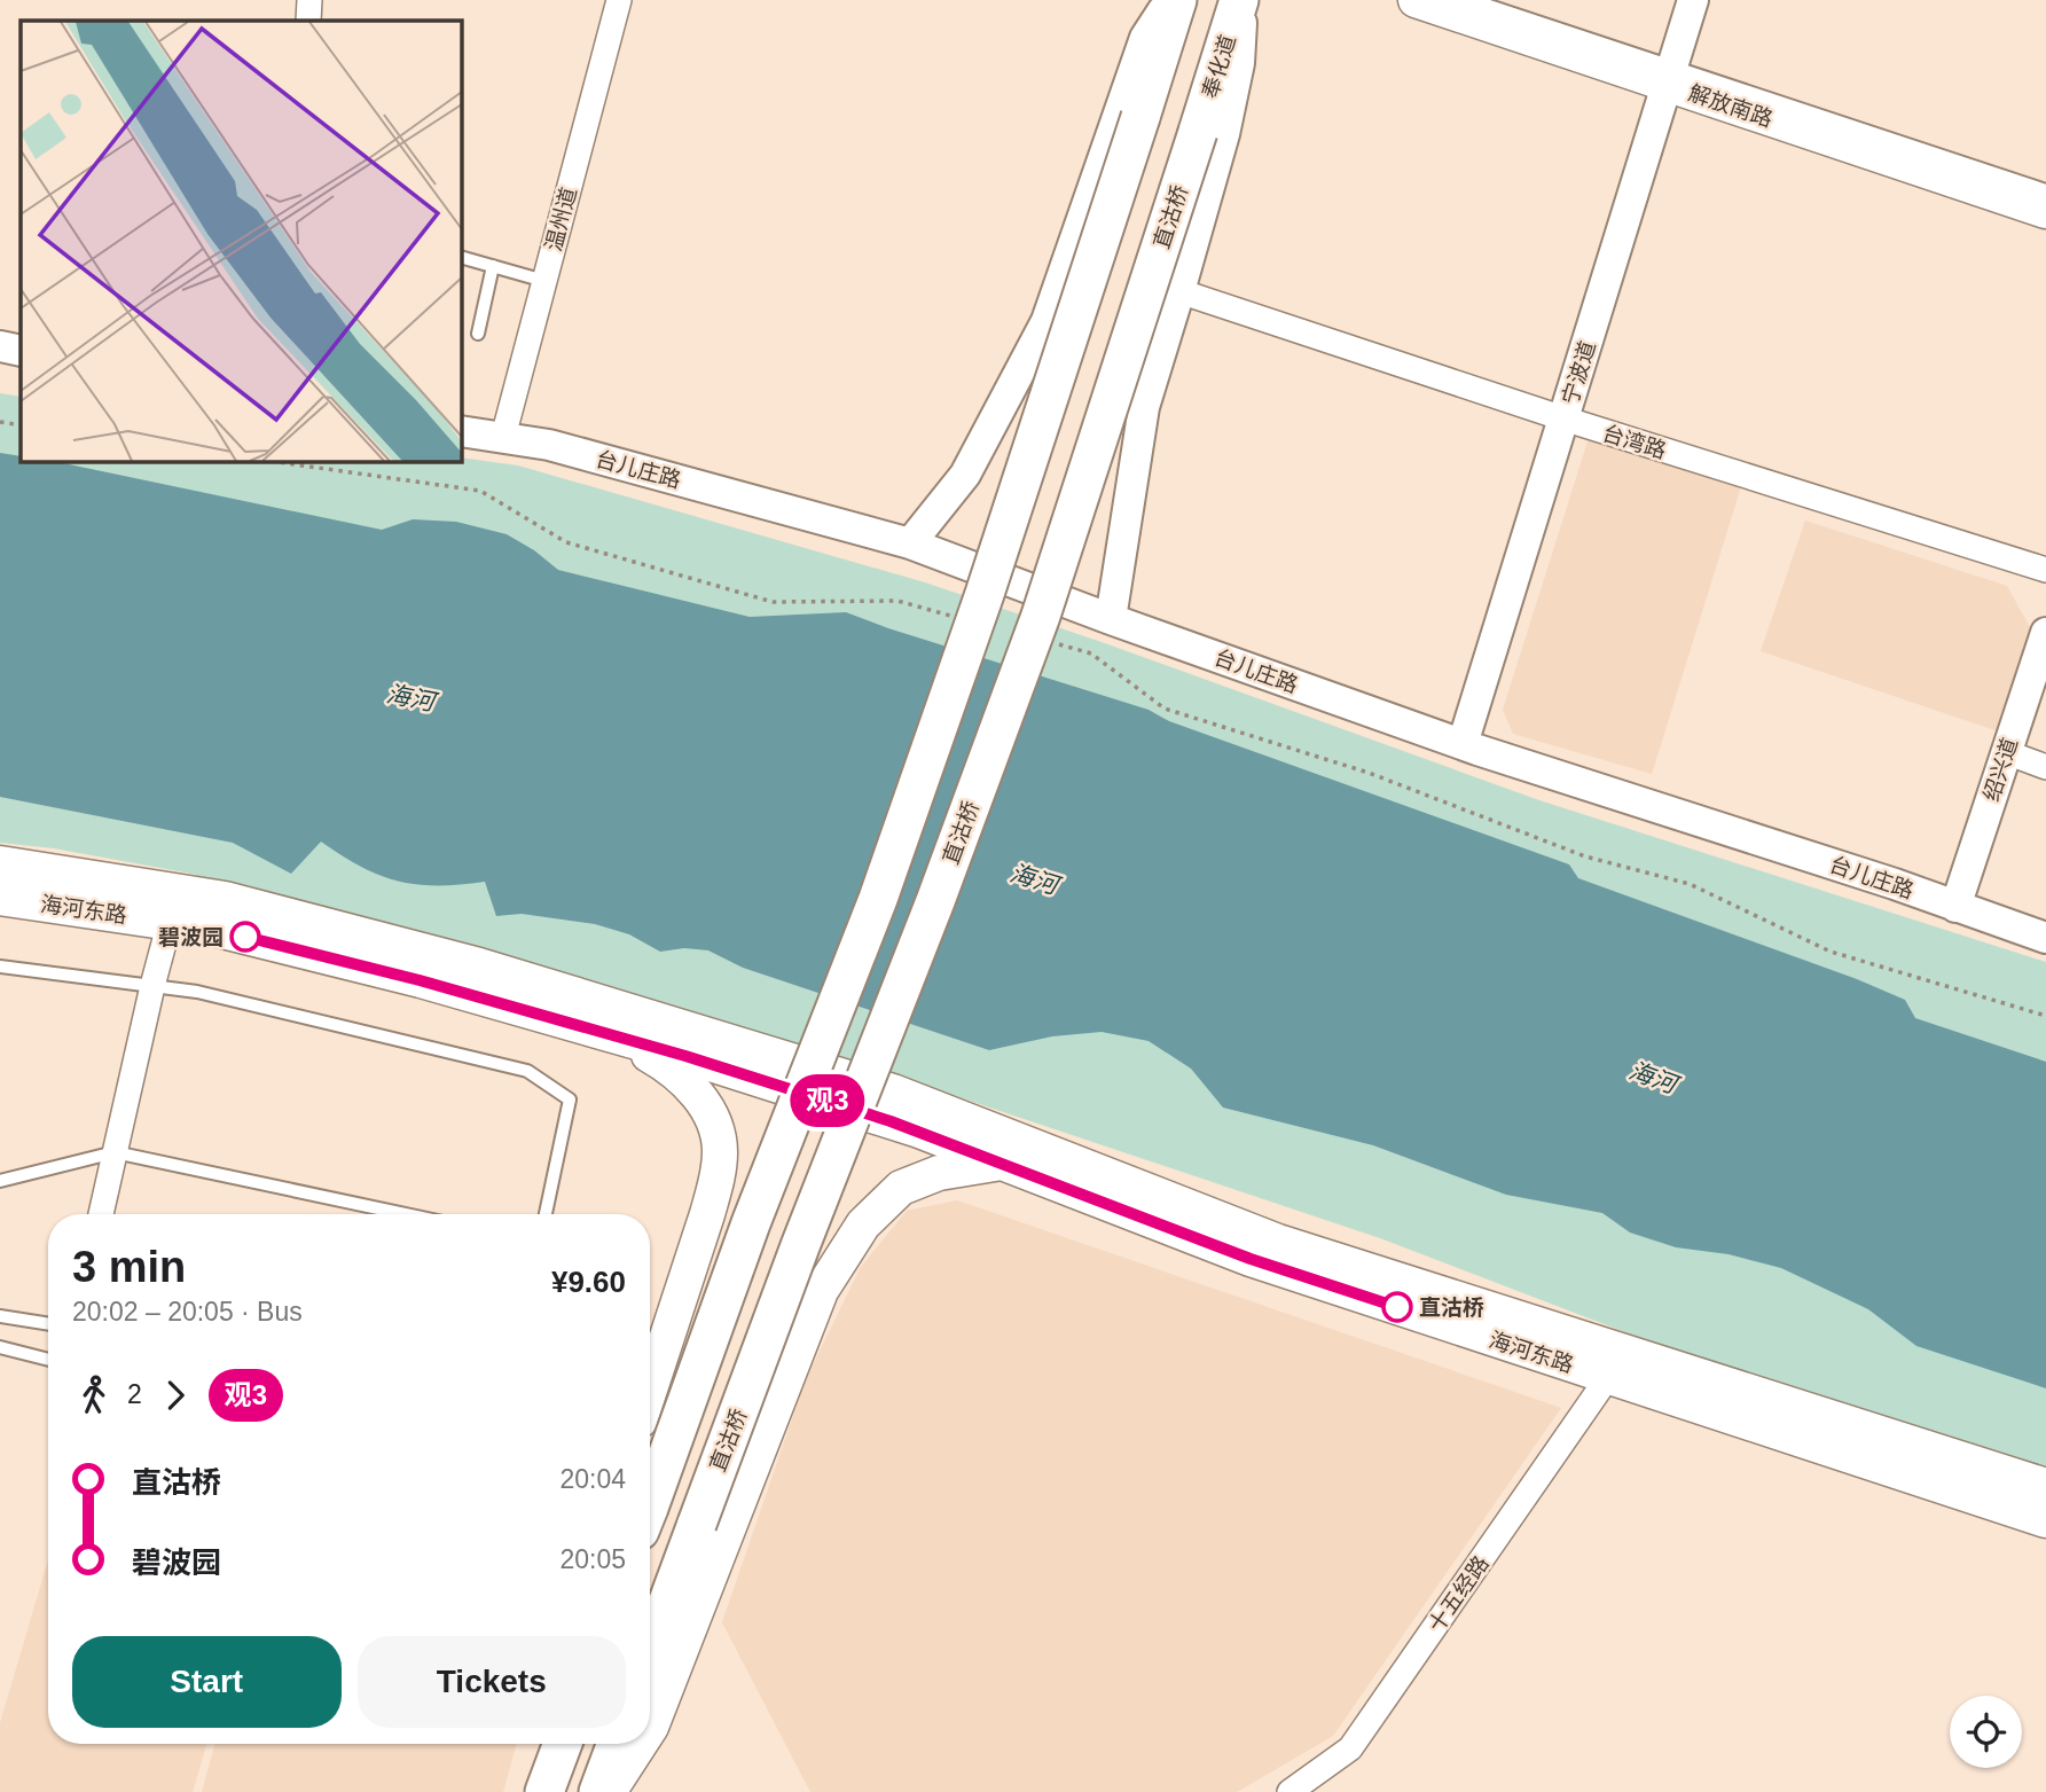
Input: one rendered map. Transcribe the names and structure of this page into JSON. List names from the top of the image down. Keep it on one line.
{"streets":{"main road":["奉化道","解放南路","直沽桥","海河东路"],"street":["温州道","宁波道","台湾路","台儿庄路","绍兴道","十五经路"]},"crossings":[["奉化道","直沽桥"],["解放南路","宁波道"],["温州道","台儿庄路"],["宁波道","台湾路"],["宁波道","台儿庄路"],["台儿庄路","绍兴道"],["海河东路","十五经路"]],"water":["海河"],"places":["碧波园","直沽桥"],"lines":["bus line 观3"],"page":{"on_map":"观3","heading":["3 min","20:02 – 20:05 · Bus","¥9.60"],"legs":["2","观3"],"list":[{"name":"直沽桥","value":"20:04"},{"name":"碧波园","value":"20:05"}],"buttons":["Start","Tickets"]}}
